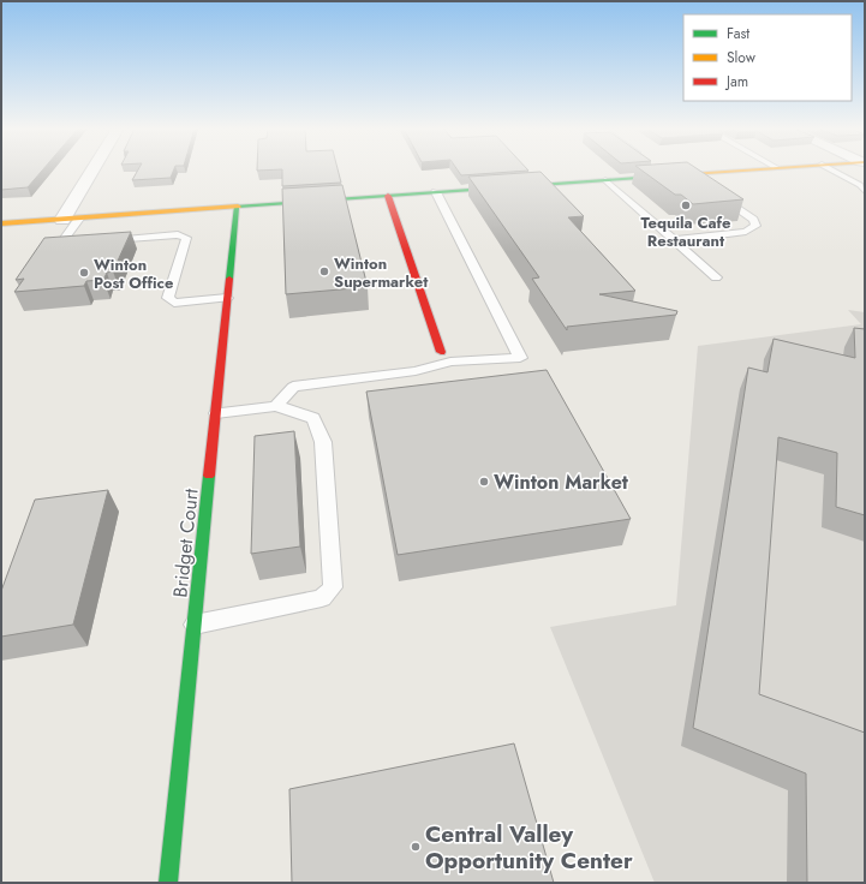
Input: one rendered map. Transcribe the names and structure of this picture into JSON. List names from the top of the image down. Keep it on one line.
{"streets":{"main road":["Bridget Court"]},"places":["Tequila Cafe Restaurant","Winton Supermarket","Winton Post Office","Winton Market","Central Valley Opportunity Center"],"legend":["Fast","Slow","Jam"]}
